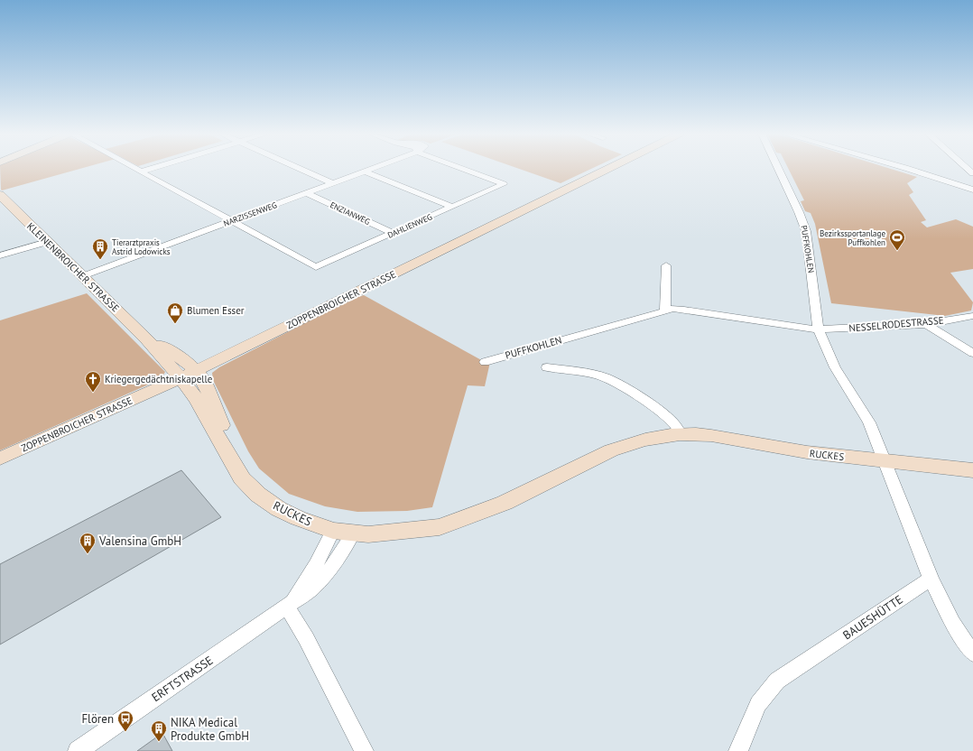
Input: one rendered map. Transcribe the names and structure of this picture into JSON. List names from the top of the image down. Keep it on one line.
{"streets":{"main road":["KLEINENBROICHER STRASSE","ZOPPENBROICHER STRASSE","RUCKES"],"street":["ENZIANWEG","NARZISSENWEG","DAHLIENWEG","PUFFKOHLEN","NESSELRODESTRASSE","BAUESHÜTTE","ERFTSTRASSE"]},"crossings":[["ENZIANWEG","NARZISSENWEG"],["ENZIANWEG","DAHLIENWEG"],["NARZISSENWEG","DAHLIENWEG"],["NARZISSENWEG","KLEINENBROICHER STRASSE"],["PUFFKOHLEN","NESSELRODESTRASSE"],["PUFFKOHLEN","RUCKES"],["KLEINENBROICHER STRASSE","ZOPPENBROICHER STRASSE"],["KLEINENBROICHER STRASSE","RUCKES"],["ZOPPENBROICHER STRASSE","RUCKES"],["RUCKES","ERFTSTRASSE"]],"places":{"sports":["Bezirkssportanlage Puffkohlen"],"building":["Tierarztpraxis Astrid Lodowicks","Valensina GmbH","NIKA Medical Produkte GmbH"],"shop":["Blumen Esser"],"church":["Kriegergedächtniskapelle"],"bus stop":["Flören"]}}
